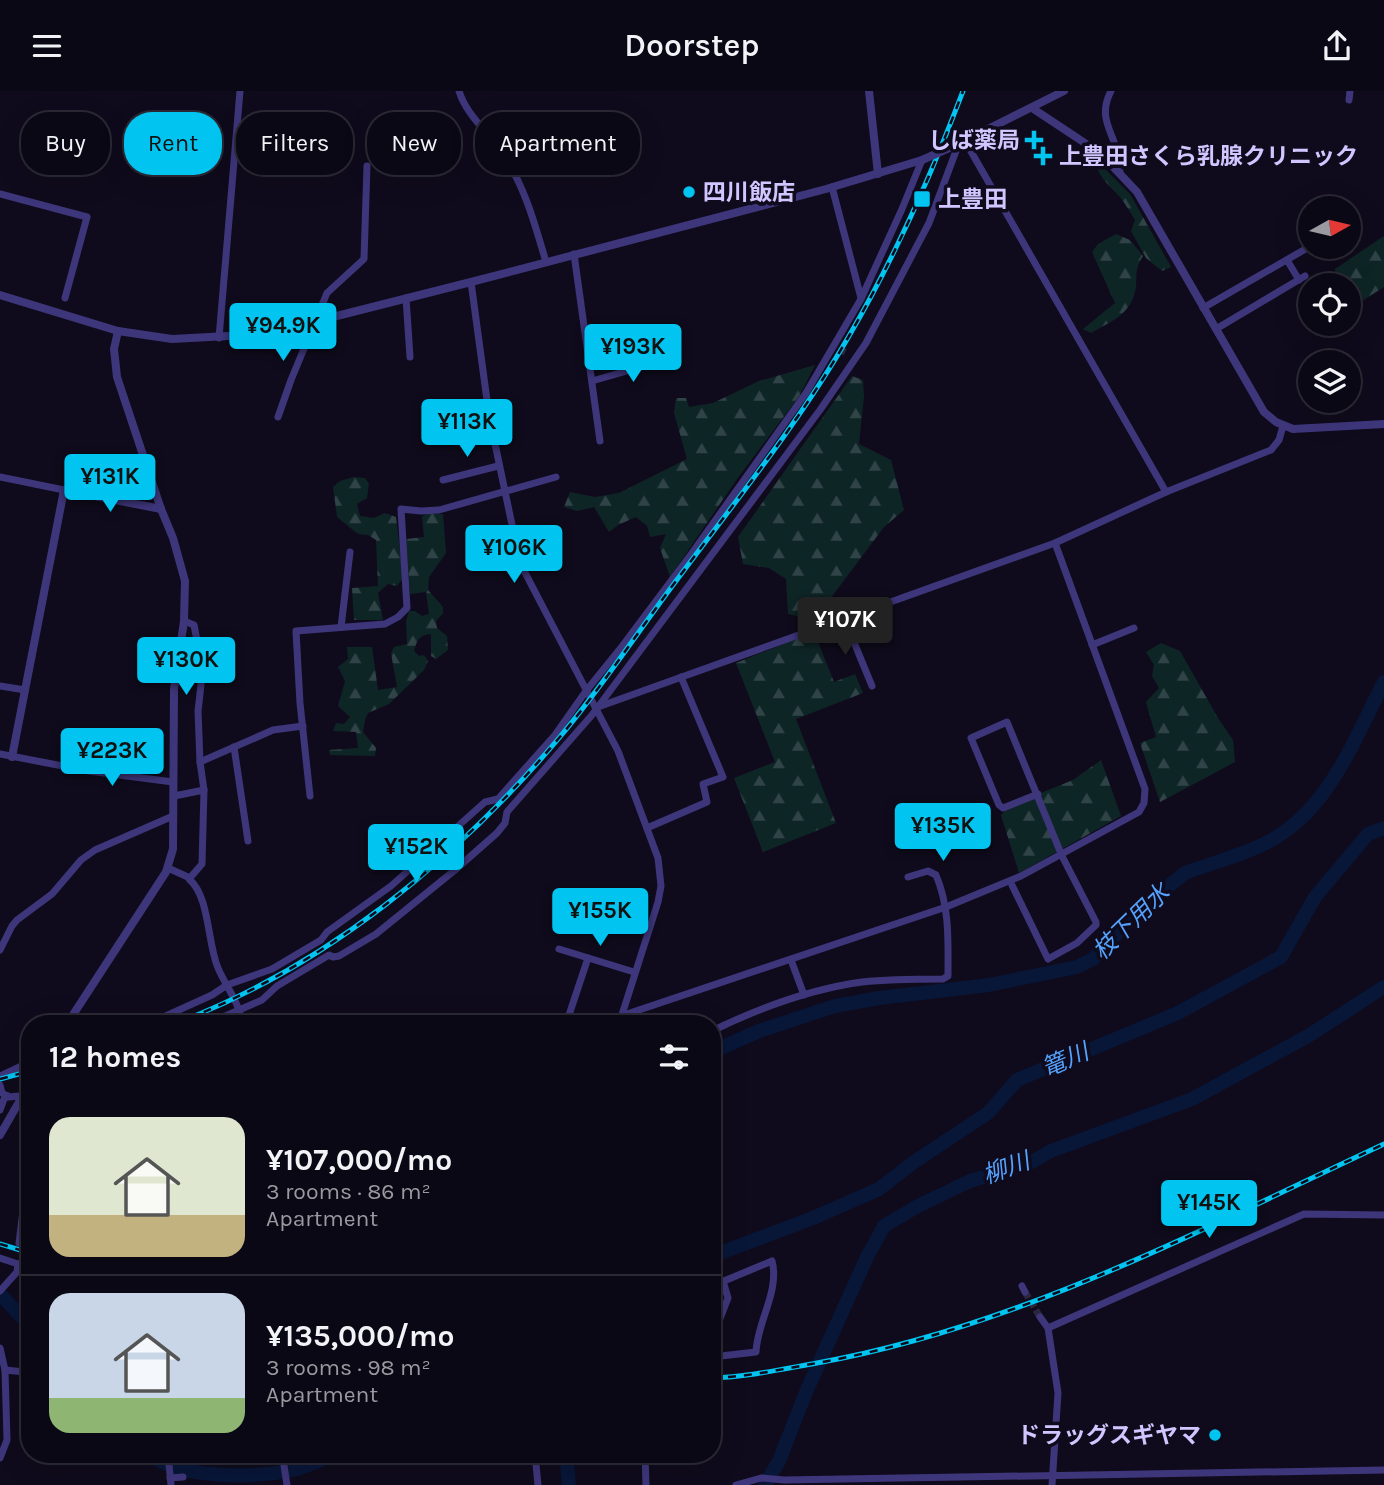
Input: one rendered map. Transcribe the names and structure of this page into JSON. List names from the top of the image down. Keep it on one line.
{"water":["枝下用水","篭川","柳川"],"places":{"health":["しば薬局","上豊田さくら乳腺クリニック"],"other":["四川飯店","ドラッグスギヤマ"],"transit":["上豊田"]},"north":"right","page":{"header":"Doorstep","chip":["Buy","Rent","Filters","New","Apartment"],"price":["¥94.9K","¥193K","¥113K","¥131K","¥106K","¥107K","¥130K","¥223K","¥135K","¥152K","¥155K","¥145K"],"heading":"12 homes","list":[{"name":"¥107,000/mo","note":"3 rooms · 86 m² · Apartment"},{"name":"¥135,000/mo","note":"3 rooms · 98 m² · Apartment"}]}}
